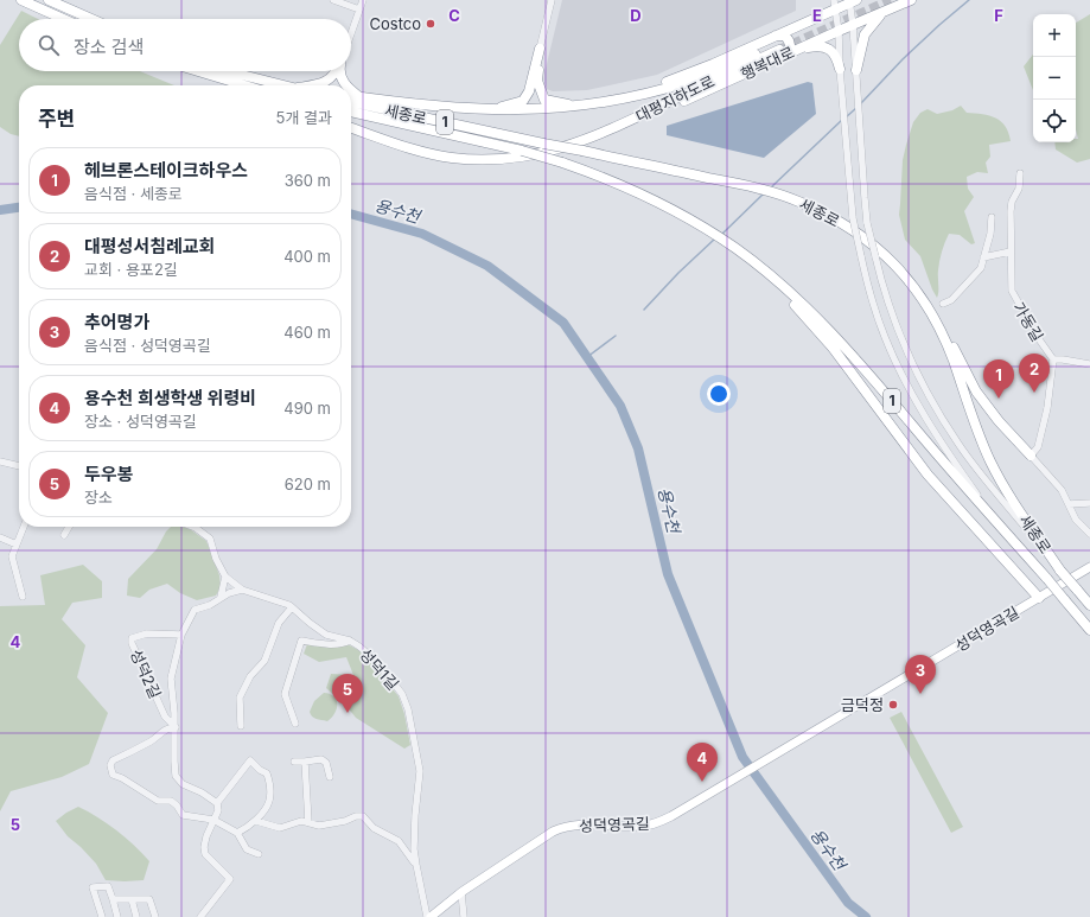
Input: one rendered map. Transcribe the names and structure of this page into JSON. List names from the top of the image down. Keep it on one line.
{"streets":{"highway":["행복대로","대평지하도로","세종로","1"],"main road":["성덕영곡길"],"street":["가동길","성덕1길","성덕2길"]},"crossings":[["행복대로","대평지하도로"],["성덕영곡길","성덕1길"],["성덕1길","성덕2길"]],"water":["용수천"],"places":["Costco","금덕정"],"page":{"map_buttons":["+","−"],"search":"장소 검색","heading":["주변","5개 결과"],"list":[{"mark":"1","name":"헤브론스테이크하우스","note":"음식점 · 세종로","value":"360 m"},{"mark":"2","name":"대평성서침례교회","note":"교회 · 용포2길","value":"400 m"},{"mark":"3","name":"추어명가","note":"음식점 · 성덕영곡길","value":"460 m"},{"mark":"4","name":"용수천 희생학생 위령비","note":"장소 · 성덕영곡길","value":"490 m"},{"mark":"5","name":"두우봉","note":"장소","value":"620 m"}],"pins":["2","1","3","5","4"]},"grid":{"columns":["C","D","E","F"],"rows":["4","5"]}}
